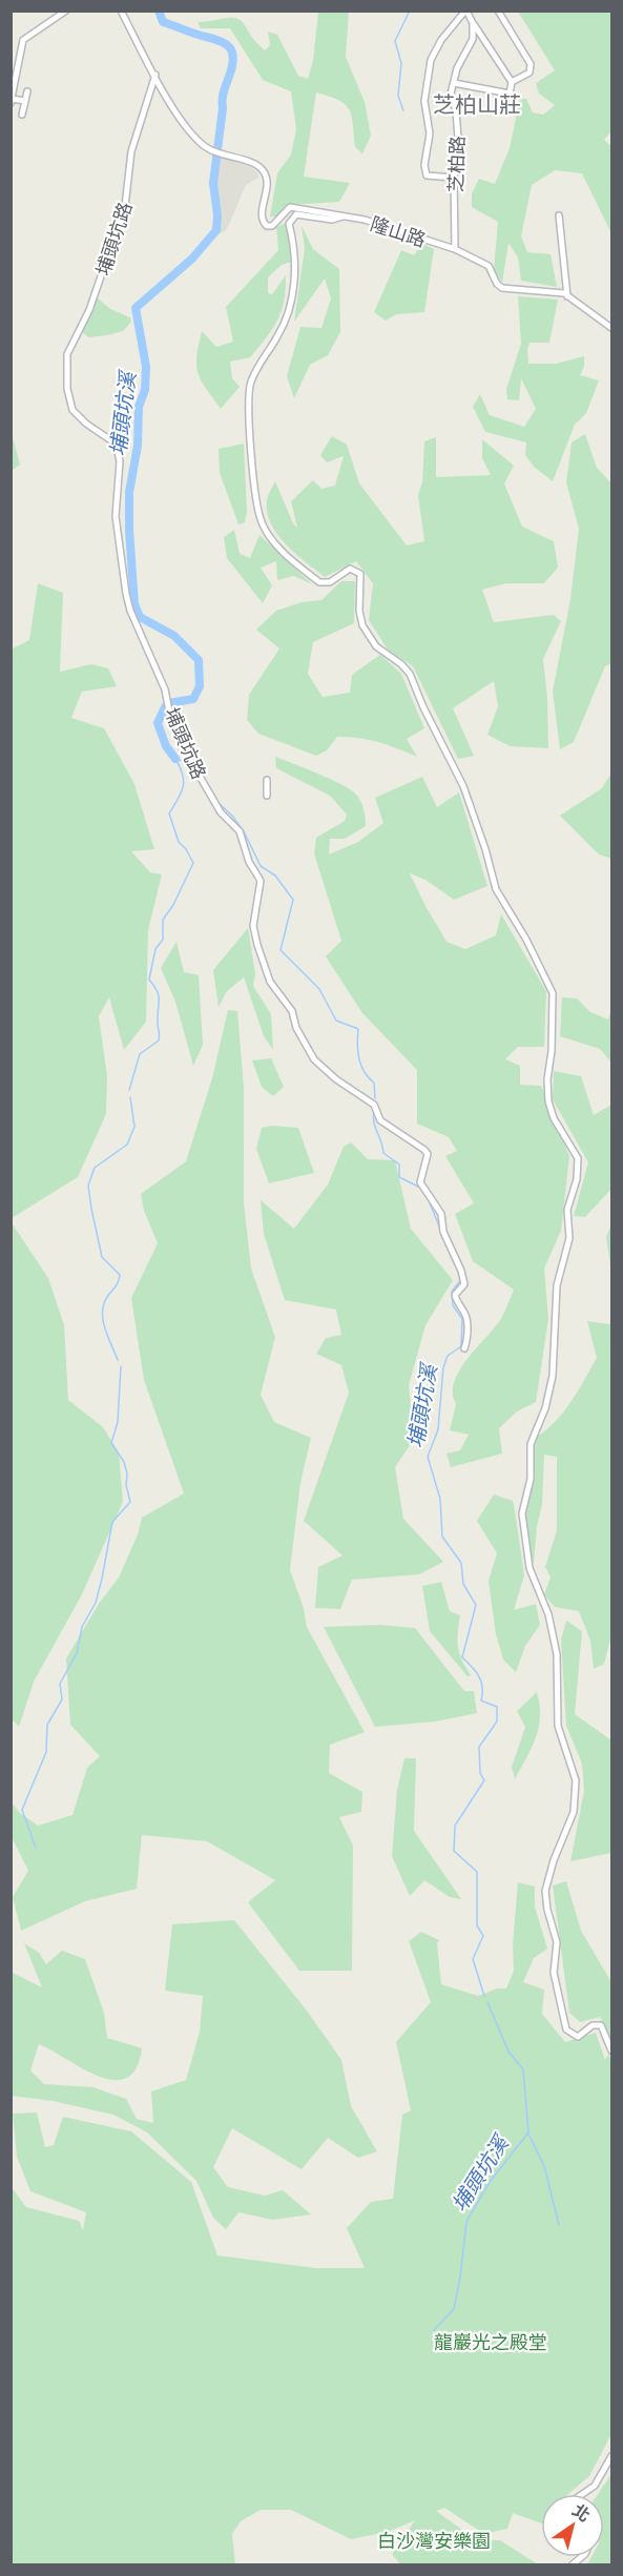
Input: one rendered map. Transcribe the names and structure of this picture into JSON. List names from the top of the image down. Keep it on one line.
{"streets":{"street":["芝柏路","隆山路","埔頭坑路"]},"crossings":[["芝柏路","隆山路"],["隆山路","埔頭坑路"]],"districts":["芝柏山莊"],"water":["埔頭坑溪"],"parks":["龍巖光之殿堂","白沙灣安樂園"],"north":"top right"}
